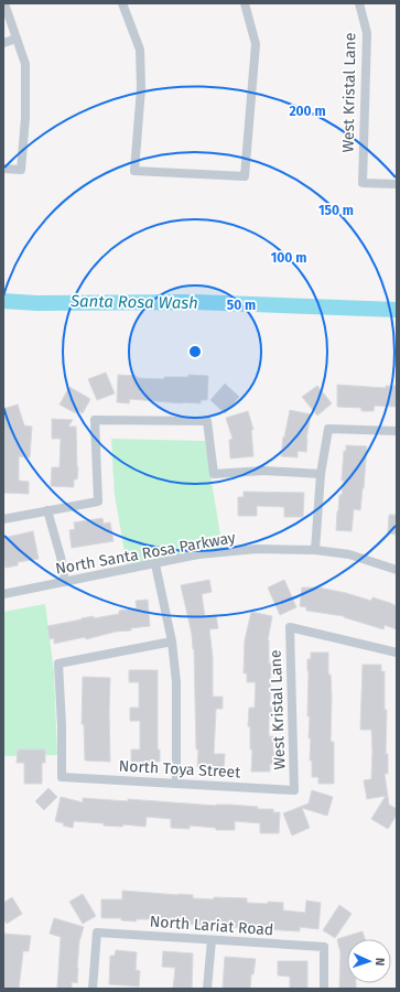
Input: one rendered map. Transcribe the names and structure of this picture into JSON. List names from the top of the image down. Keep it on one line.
{"streets":{"street":["West Kristal Lane","North Santa Rosa Parkway","North Toya Street","North Lariat Road"]},"crossings":[["West Kristal Lane","North Toya Street"]],"water":["Santa Rosa Wash"],"north":"right","rings":["200 m","150 m","100 m","50 m"]}
